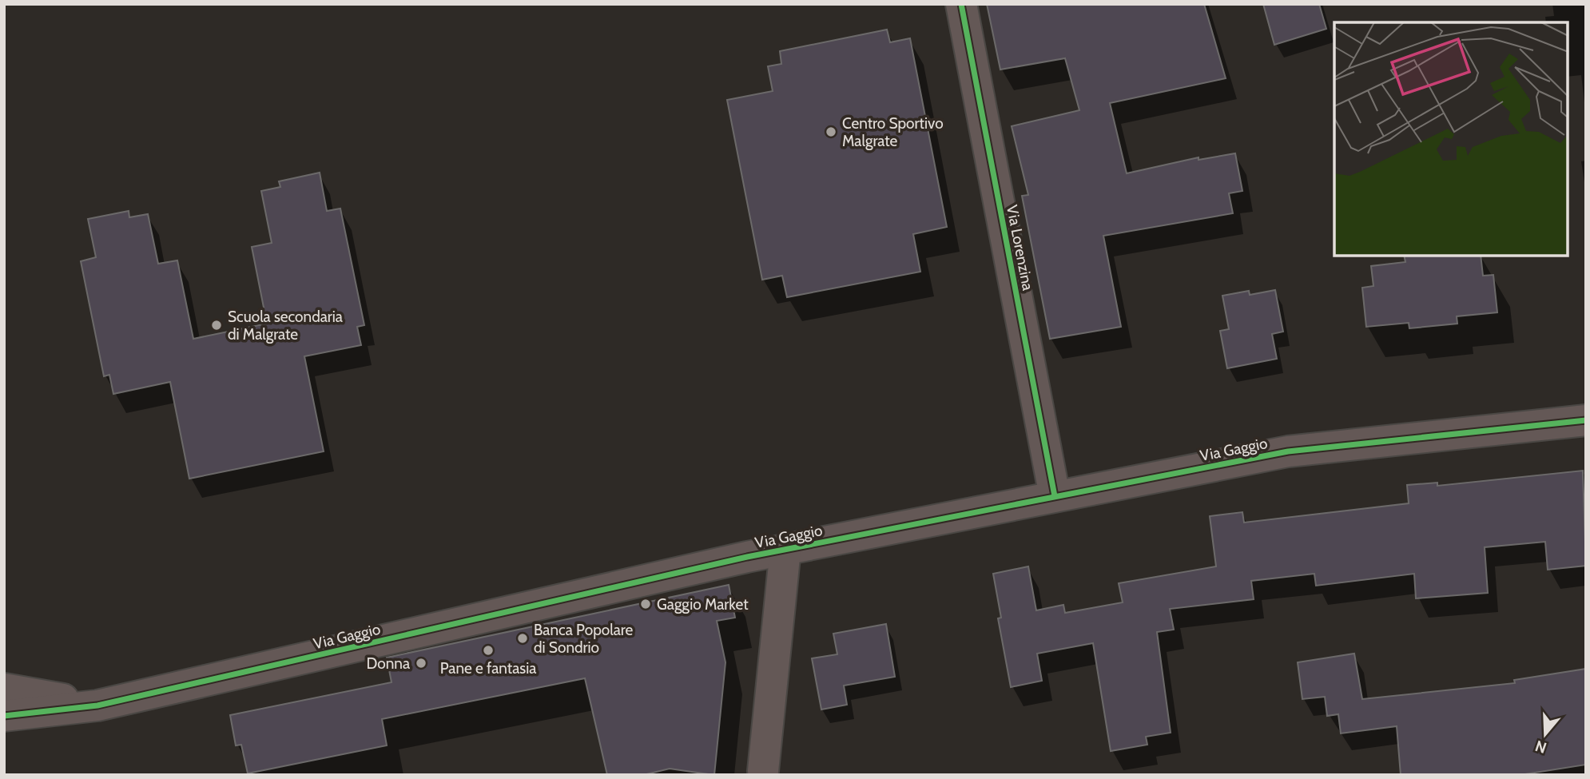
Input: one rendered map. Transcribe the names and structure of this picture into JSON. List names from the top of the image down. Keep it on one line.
{"streets":{"street":["Via Lorenzina","Via Gaggio"]},"crossings":[["Via Lorenzina","Via Gaggio"]],"places":["Centro Sportivo Malgrate","Scuola secondaria di Malgrate","Gaggio Market","Banca Popolare di Sondrio","Pane e fantasia","Donna"],"north":"bottom"}
